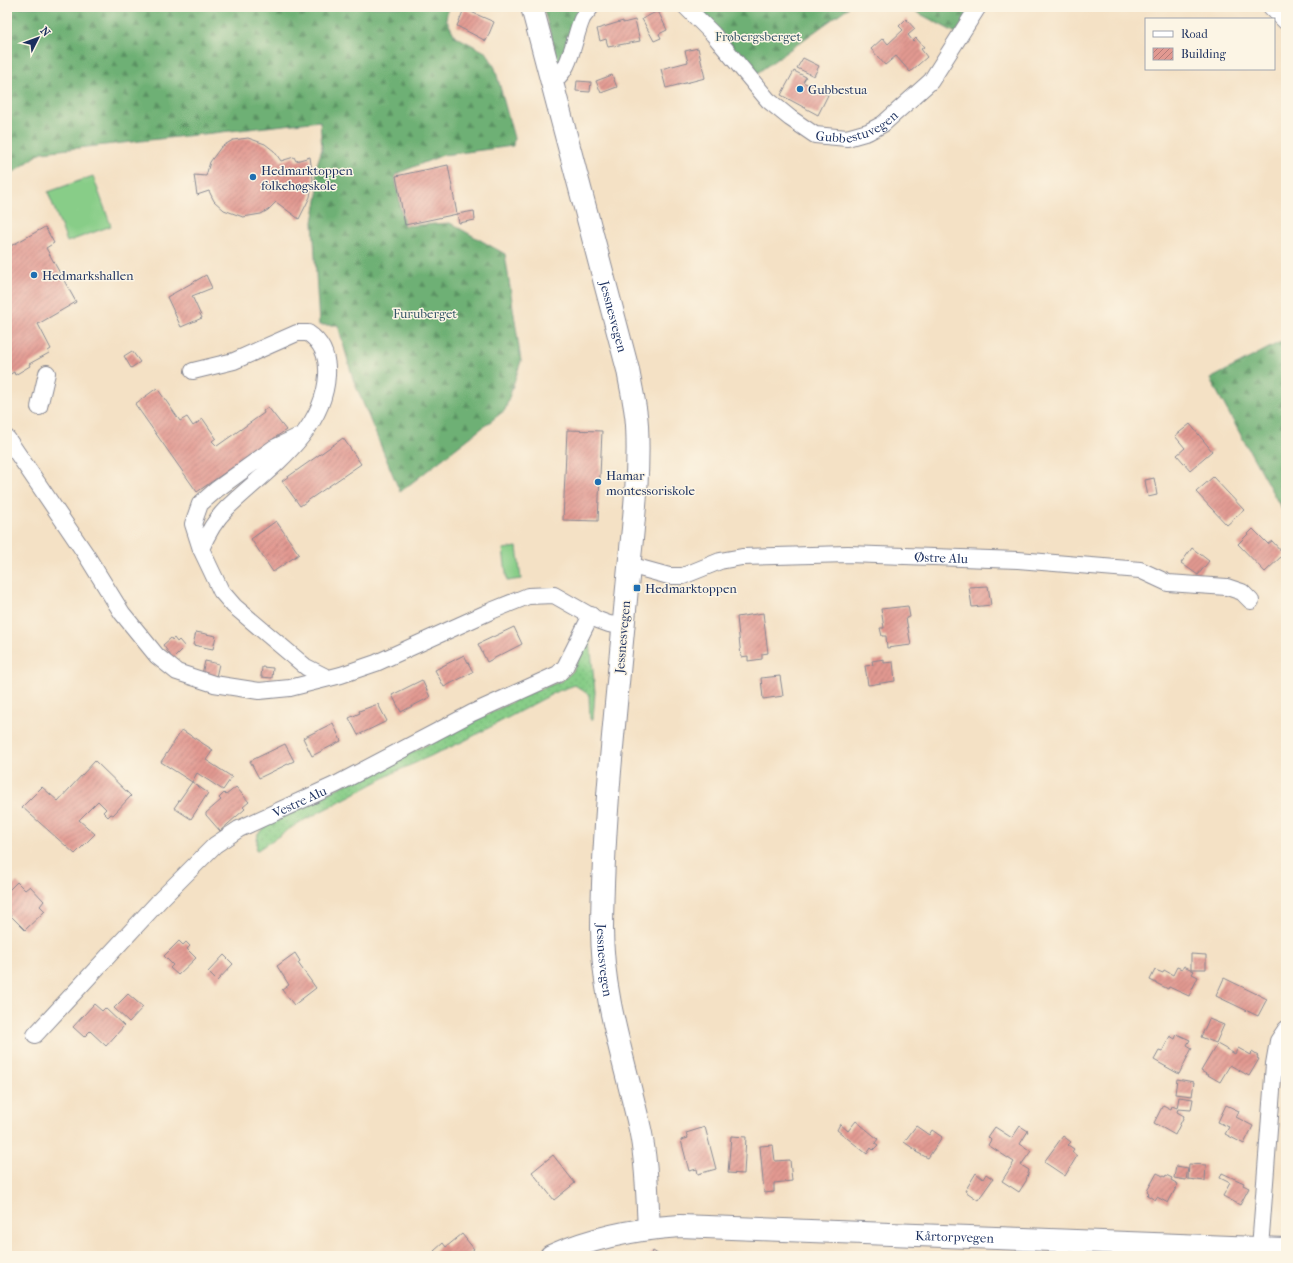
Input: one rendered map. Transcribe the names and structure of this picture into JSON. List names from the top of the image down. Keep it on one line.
{"streets":{"main road":["Jessnesvegen","Kårtorpvegen"],"street":["Gubbestuvegen","Østre Alu","Vestre Alu"]},"crossings":[["Jessnesvegen","Østre Alu"],["Jessnesvegen","Kårtorpvegen"]],"parks":["Frøbergsberget","Furuberget"],"places":{"other":["Gubbestua","Hedmarktoppen folkehøgskole","Hedmarkshallen","Hamar montessoriskole"],"transit":["Hedmarktoppen"]},"legend":["Road","Building"],"north":"top right"}
